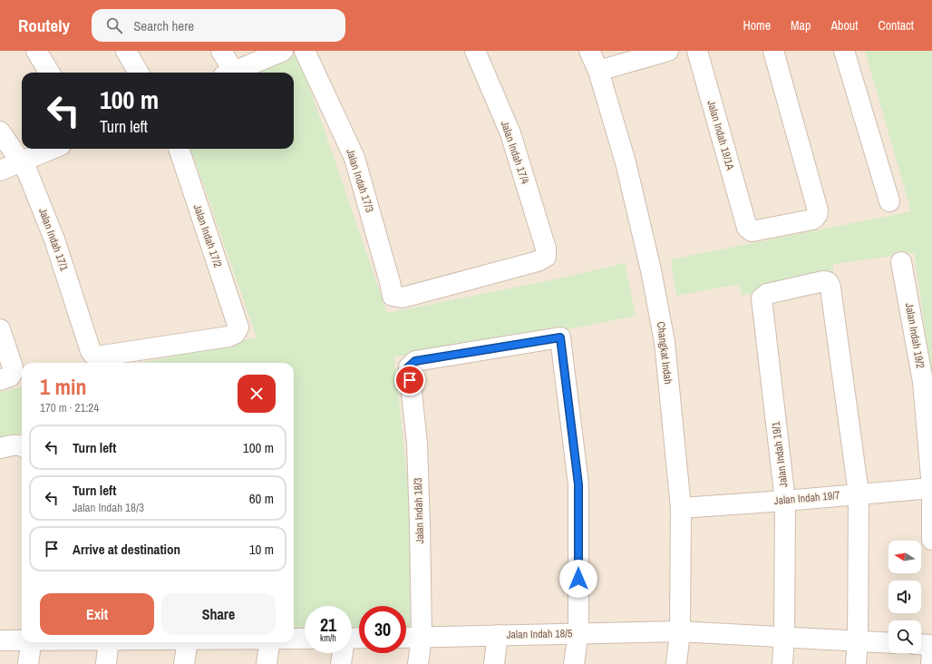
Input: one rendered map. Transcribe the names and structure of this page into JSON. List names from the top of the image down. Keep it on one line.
{"streets":{"street":["Jalan Indah 19/1A","Jalan Indah 17/4","Jalan Indah 17/3","Jalan Indah 17/2","Jalan Indah 17/1","Jalan Indah 19/2","Changkat Indah","Jalan Indah 19/1","Jalan Indah 19/7","Jalan Indah 18/3","Jalan Indah 18/5"]},"crossings":[["Jalan Indah 17/4","Jalan Indah 17/3"],["Jalan Indah 17/2","Jalan Indah 17/1"],["Jalan Indah 19/2","Jalan Indah 19/7"],["Changkat Indah","Jalan Indah 19/7"],["Changkat Indah","Jalan Indah 18/5"],["Jalan Indah 19/1","Jalan Indah 19/7"],["Jalan Indah 19/1","Jalan Indah 18/5"],["Jalan Indah 18/3","Jalan Indah 18/5"]],"north":"left","page":{"header":"Routely","search":"Search here","nav":["Home","Map","About","Contact"],"turn":["100 m","Turn left"],"heading":["1 min","170 m · 21:24"],"list":[{"name":"Turn left","value":"100 m"},{"name":"Turn left","note":"Jalan Indah 18/3","value":"60 m"},{"name":"Arrive at destination","value":"10 m"}],"buttons":["Exit","Share"],"speed":"21 km/h","limit":"30"}}
